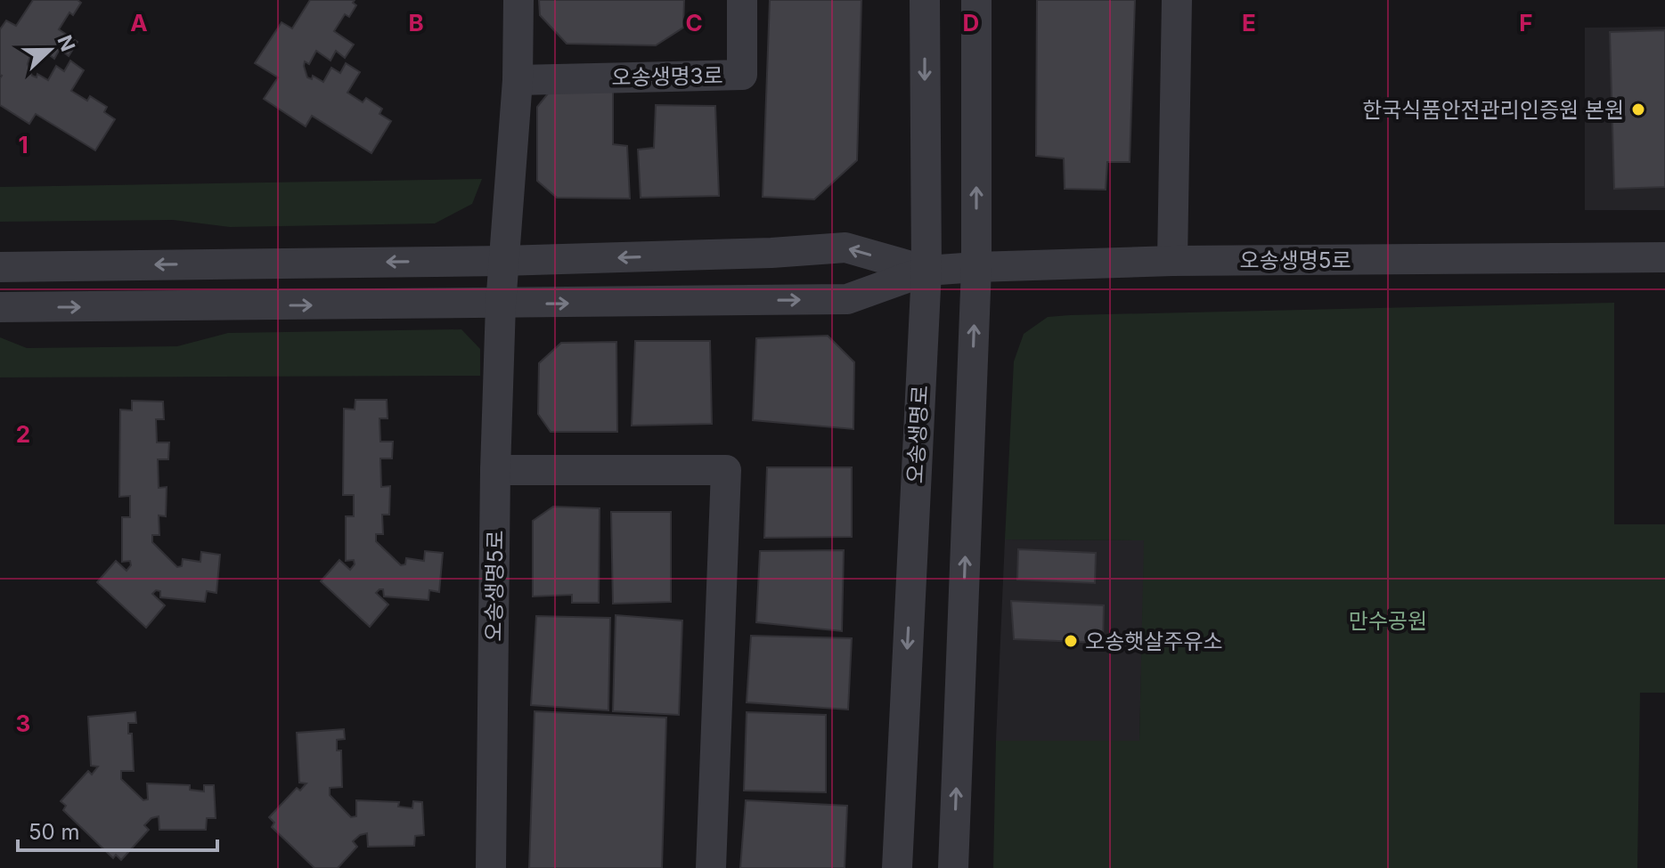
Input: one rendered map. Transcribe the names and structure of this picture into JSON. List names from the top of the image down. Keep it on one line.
{"streets":{"street":["오송생명3로","오송생명5로","오송생명로"]},"crossings":[["오송생명3로","오송생명5로"],["오송생명5로","오송생명로"]],"parks":["만수공원"],"places":["한국식품안전관리인증원 본원","오송햇살주유소"],"scale_bar":"50 m","north":"right","grid":{"columns":["A","B","C","D","E","F"],"rows":["1","2","3"]}}
